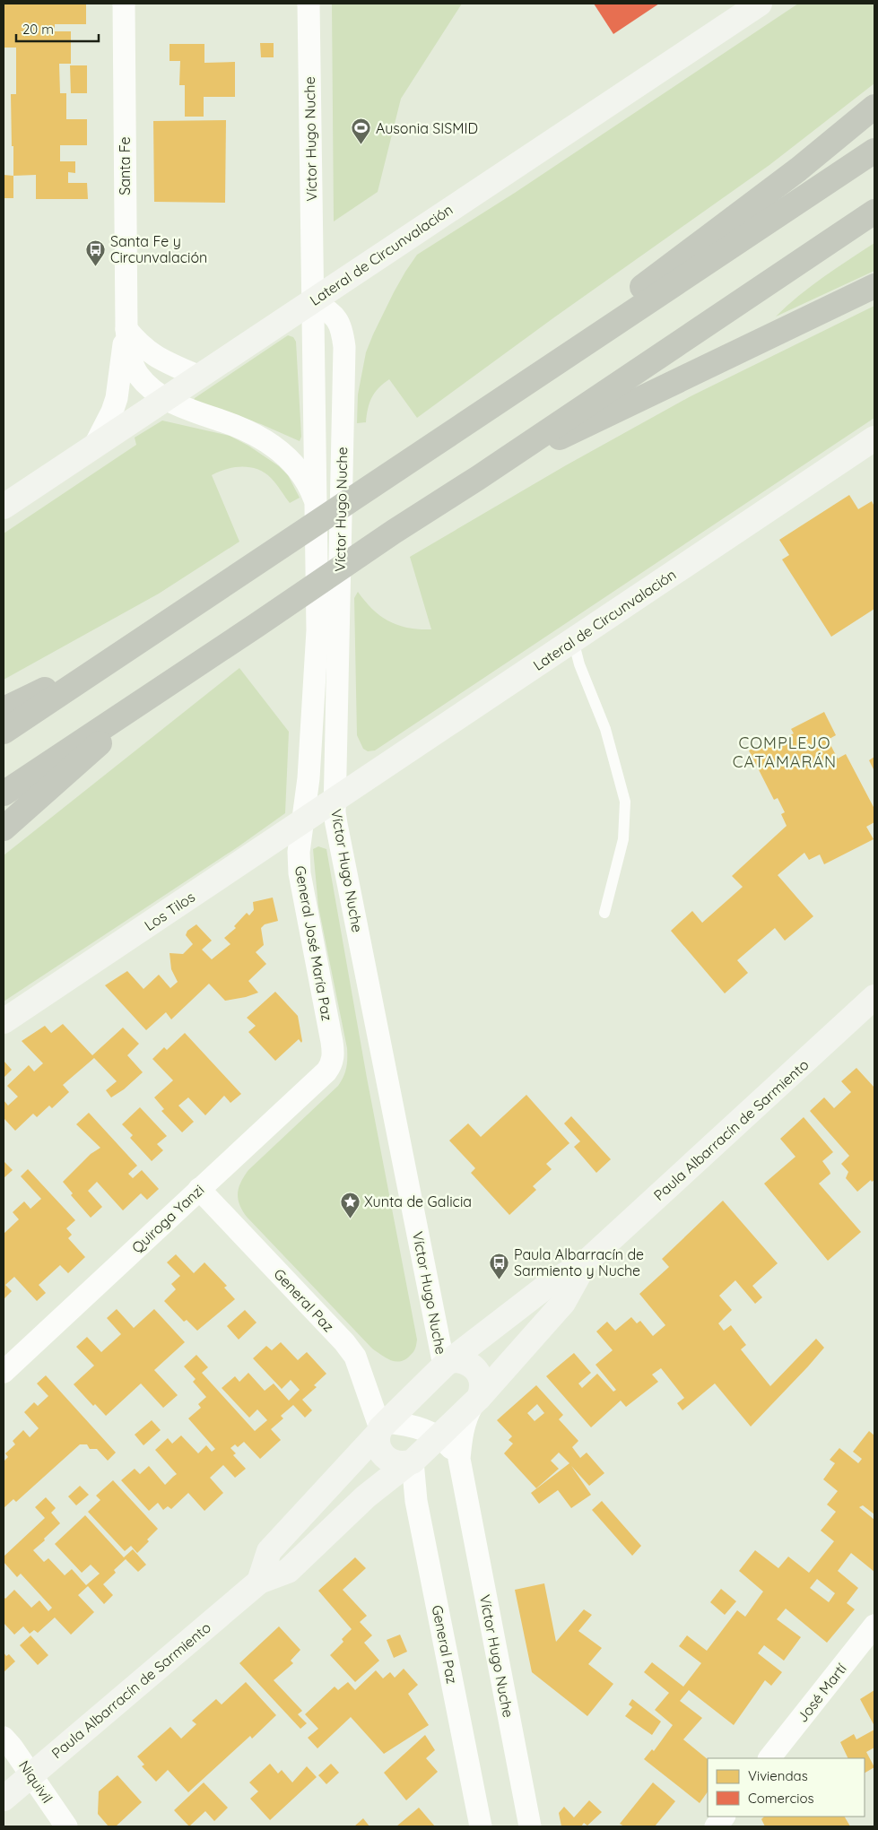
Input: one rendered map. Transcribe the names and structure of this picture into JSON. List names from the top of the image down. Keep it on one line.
{"streets":{"street":["Víctor Hugo Nuche","Santa Fe","Lateral de Circunvalación","Los Tilos","General José María Paz","Paula Albarracín de Sarmiento","Quiroga Yanzi","General Paz","José Martí","Niquivil"]},"crossings":[["Víctor Hugo Nuche","Santa Fe"],["Víctor Hugo Nuche","Lateral de Circunvalación"],["Víctor Hugo Nuche","Los Tilos"],["Víctor Hugo Nuche","General José María Paz"],["Víctor Hugo Nuche","Paula Albarracín de Sarmiento"],["Santa Fe","Lateral de Circunvalación"],["Lateral de Circunvalación","Los Tilos"],["Los Tilos","General José María Paz"],["General José María Paz","Quiroga Yanzi"],["Paula Albarracín de Sarmiento","General Paz"],["Paula Albarracín de Sarmiento","Niquivil"],["Quiroga Yanzi","General Paz"]],"districts":["COMPLEJO CATAMARÁN"],"places":{"sports":["Ausonia SISMID"],"bus stop":["Santa Fe y Circunvalación","Paula Albarracín de Sarmiento y Nuche"],"place":["Xunta de Galicia"]},"legend":["Viviendas","Comercios"],"scale_bar":"20 m"}
